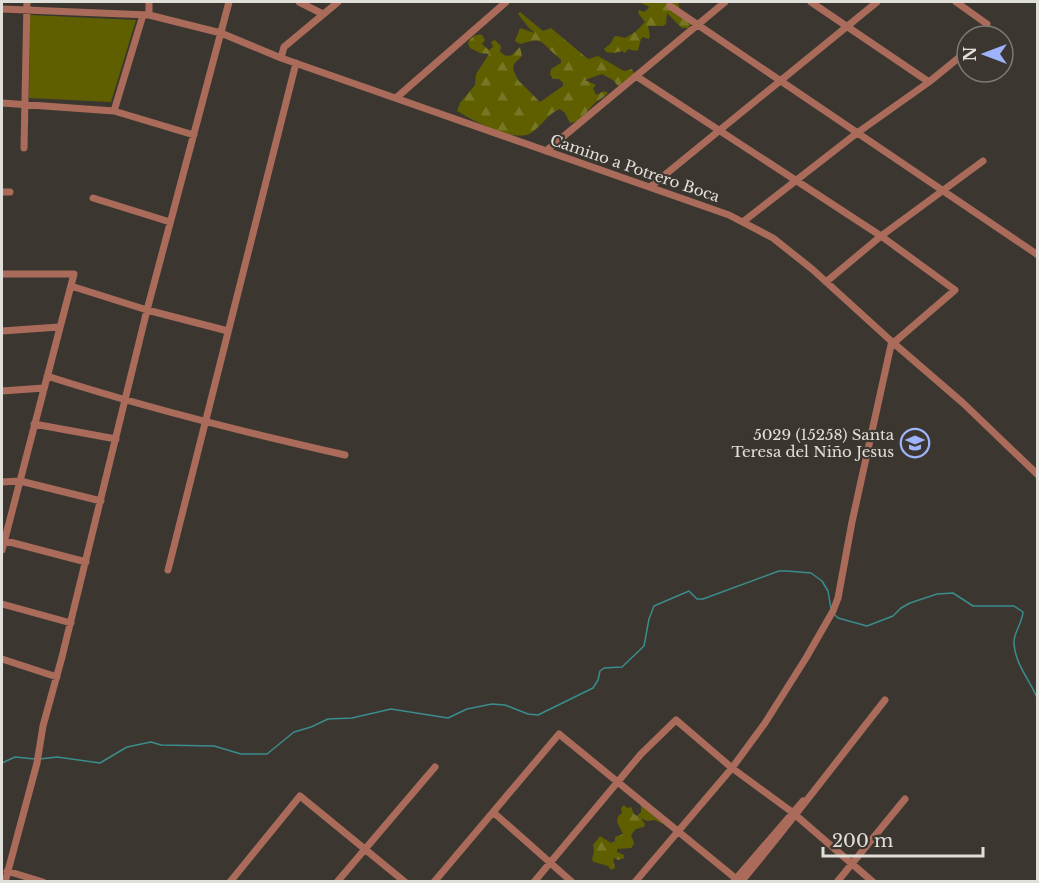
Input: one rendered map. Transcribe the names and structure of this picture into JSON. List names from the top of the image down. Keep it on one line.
{"streets":{"street":["Camino a Potrero Boca"]},"places":{"school or university":["5029 (15258) Santa Teresa del Niño Jesus"]},"scale_bar":"200 m","north":"left"}
